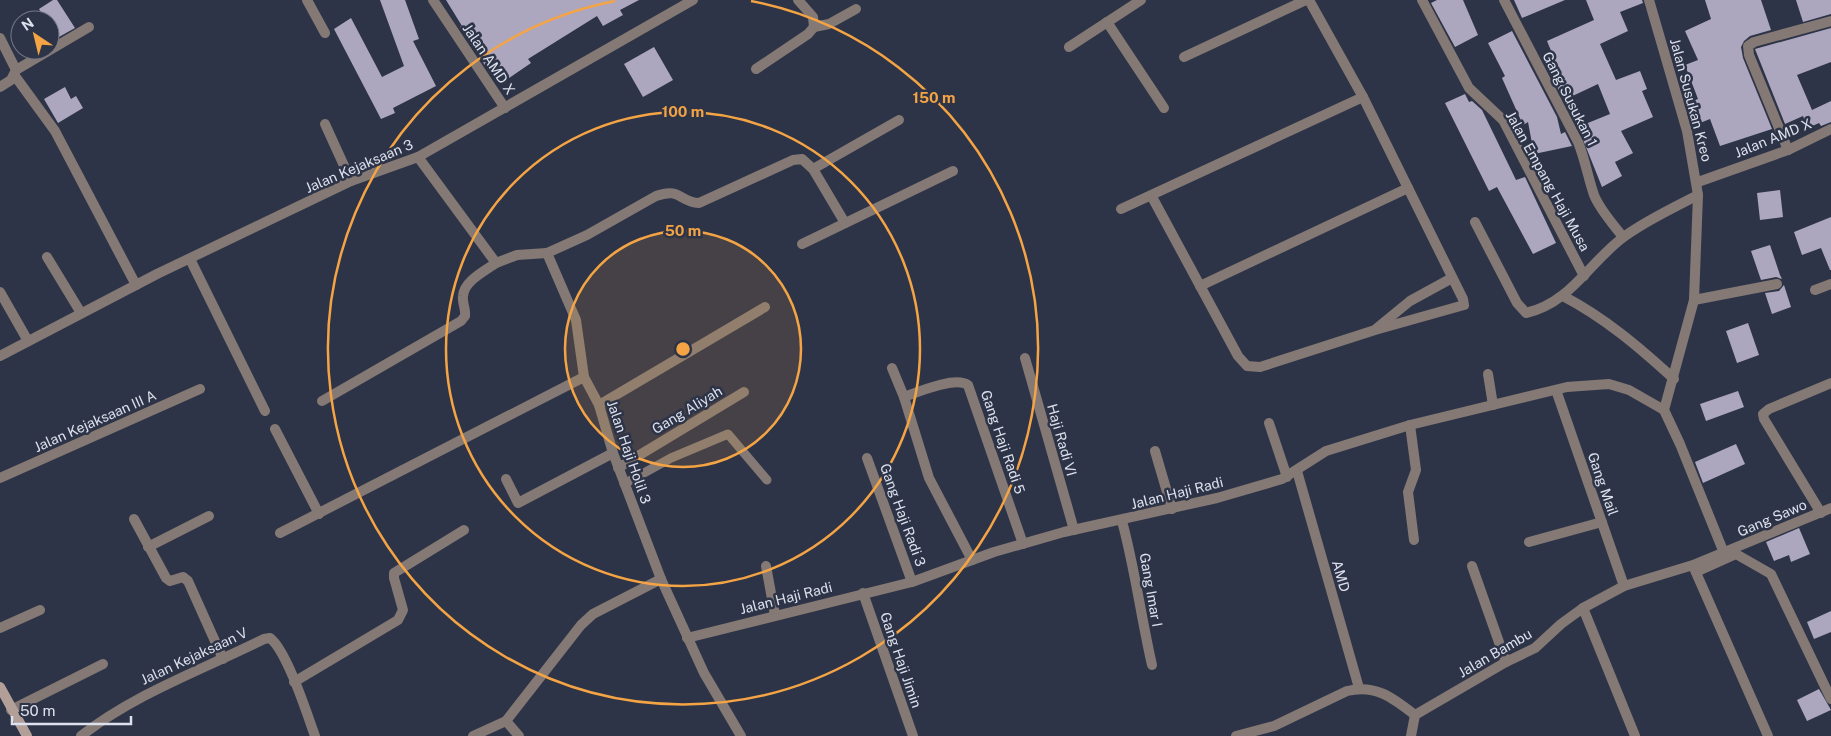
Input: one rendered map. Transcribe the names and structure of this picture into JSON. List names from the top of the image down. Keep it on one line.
{"streets":{"street":["Jalan AMD X","Gang Susukan 1","Jalan Susukan Kreo","Jalan Kejaksaan 3","Jalan Empang Haji Musa","Gang Aliyah","Jalan Kejaksaan III A","Haji Radi VI","Gang Haji Radi 5","Jalan Haji Holil 3","Gang Mail","Jalan Haji Radi","Gang Haji Radi 3","Gang Sawo","AMD","Gang Imar I","Jalan Bambu","Jalan Kejaksaan V","Gang Haji Jimin"]},"crossings":[["Jalan AMD X","Jalan Susukan Kreo"],["Jalan AMD X","Jalan Kejaksaan 3"],["Jalan Susukan Kreo","Jalan Haji Radi"],["Gang Aliyah","Jalan Haji Holil 3"],["Haji Radi VI","Jalan Haji Radi"],["Gang Haji Radi 5","Jalan Haji Radi"],["Jalan Haji Holil 3","Jalan Haji Radi"],["Gang Mail","Jalan Haji Radi"],["Gang Mail","Jalan Bambu"],["Jalan Haji Radi","Gang Haji Radi 3"],["Jalan Haji Radi","AMD"],["Jalan Haji Radi","Gang Imar I"],["Jalan Haji Radi","Gang Haji Jimin"],["Gang Sawo","Jalan Bambu"]],"scale_bar":"50 m","north":"top left","rings":["150 m","100 m","50 m"]}
